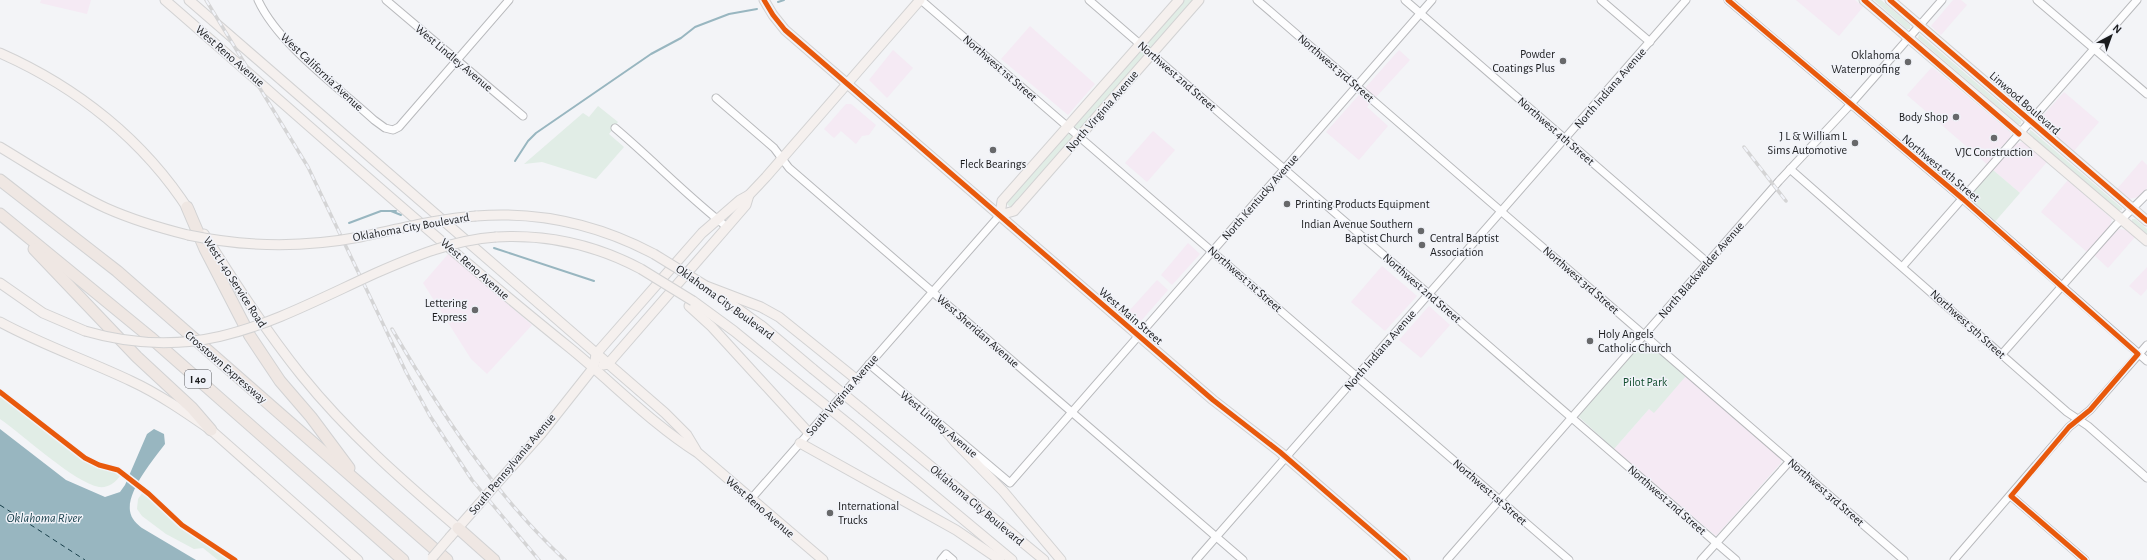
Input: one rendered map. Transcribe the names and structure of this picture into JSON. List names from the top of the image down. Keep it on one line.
{"streets":{"highway":["Crosstown Expressway","I 40"],"main road":["West Reno Avenue","Linwood Boulevard","North Virginia Avenue","Oklahoma City Boulevard","West I-40 Service Road","West Main Street","South Pennsylvania Avenue"],"street":["West Lindley Avenue","Northwest 1st Street","Northwest 3rd Street","West California Avenue","Northwest 2nd Street","North Indiana Avenue","Northwest 4th Street","Northwest 6th Street","North Kentucky Avenue","North Blackwelder Avenue","Northwest 5th Street","West Sheridan Avenue","South Virginia Avenue"]},"crossings":[["West Reno Avenue","South Virginia Avenue"],["West Reno Avenue","South Pennsylvania Avenue"],["West Lindley Avenue","West California Avenue"],["West Lindley Avenue","North Kentucky Avenue"],["West Lindley Avenue","South Virginia Avenue"],["Northwest 1st Street","North Indiana Avenue"],["Northwest 1st Street","North Virginia Avenue"],["Northwest 1st Street","North Kentucky Avenue"],["Northwest 1st Street","North Blackwelder Avenue"],["Northwest 3rd Street","North Indiana Avenue"],["Northwest 3rd Street","North Kentucky Avenue"],["Northwest 3rd Street","North Blackwelder Avenue"],["Northwest 2nd Street","North Indiana Avenue"],["Northwest 2nd Street","North Virginia Avenue"],["Northwest 2nd Street","North Kentucky Avenue"],["Northwest 2nd Street","North Blackwelder Avenue"],["North Indiana Avenue","Northwest 4th Street"],["North Indiana Avenue","West Main Street"],["North Indiana Avenue","West Sheridan Avenue"],["Linwood Boulevard","North Blackwelder Avenue"],["North Virginia Avenue","West Main Street"],["North Virginia Avenue","West Sheridan Avenue"],["North Virginia Avenue","South Virginia Avenue"],["Northwest 4th Street","North Kentucky Avenue"],["Northwest 4th Street","North Blackwelder Avenue"],["Northwest 6th Street","North Blackwelder Avenue"],["North Kentucky Avenue","West Main Street"],["North Kentucky Avenue","West Sheridan Avenue"],["North Blackwelder Avenue","Northwest 5th Street"],["West I-40 Service Road","South Pennsylvania Avenue"],["West Sheridan Avenue","South Virginia Avenue"]],"water":["Oklahoma River"],"parks":["Pilot Park"],"places":["Powder Coatings Plus","Oklahoma Waterproofing","Body Shop","VJC Construction","J L & William L Sims Automotive","Fleck Bearings","Printing Products Equipment","Indian Avenue Southern Baptist Church","Central Baptist Association","Lettering Express","Holy Angels Catholic Church","International Trucks"],"north":"top right"}
